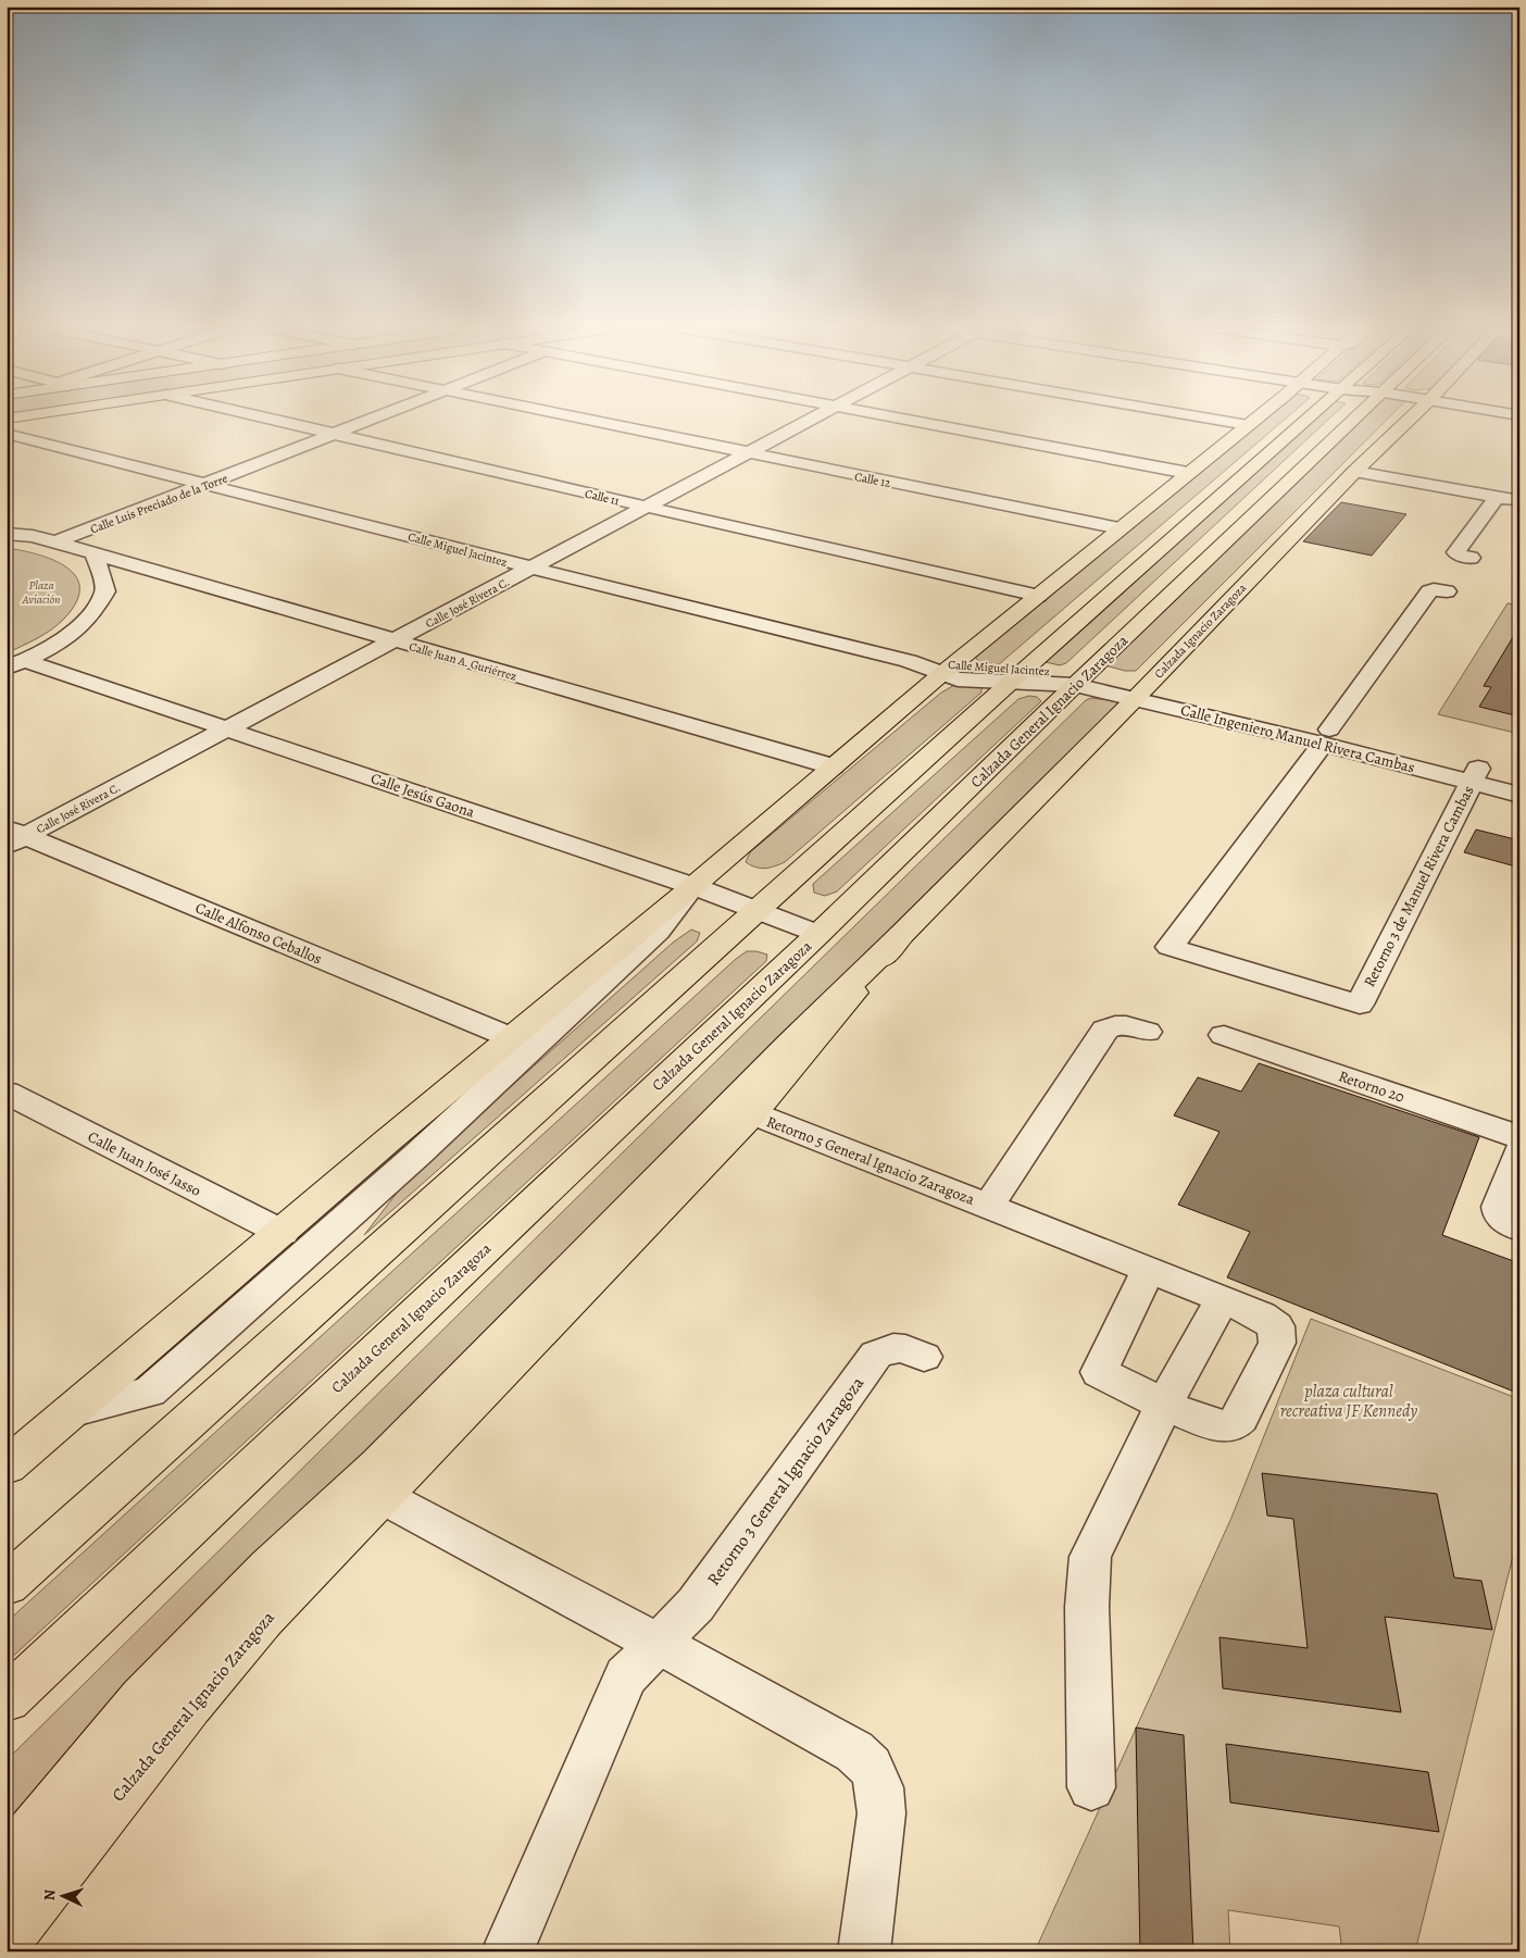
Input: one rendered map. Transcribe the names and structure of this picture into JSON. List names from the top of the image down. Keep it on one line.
{"streets":{"main road":["Calzada Ignacio Zaragoza","Calzada General Ignacio Zaragoza"],"street":["Calle 12","Calle 11","Calle Luis Preciado de la Torre","Calle Miguel Jacintez","Calle José Rivera C.","Calle Juan A. Guriérrez","Calle Ingeniero Manuel Rivera Cambas","Calle Jesús Gaona","Retorno 3 de Manuel Rivera Cambas","Calle Alfonso Ceballos","Retorno 20","Retorno 5 General Ignacio Zaragoza","Calle Juan José Jasso","Retorno 3 General Ignacio Zaragoza"]},"crossings":[["Calle 12","Calle José Rivera C."],["Calle 11","Calle Luis Preciado de la Torre"],["Calle 11","Calle José Rivera C."],["Calle Luis Preciado de la Torre","Calle Miguel Jacintez"],["Calle Luis Preciado de la Torre","Calle Juan A. Guriérrez"],["Calle Miguel Jacintez","Calle José Rivera C."],["Calle Miguel Jacintez","Calzada General Ignacio Zaragoza"],["Calle Miguel Jacintez","Calle Ingeniero Manuel Rivera Cambas"],["Calle José Rivera C.","Calle Juan A. Guriérrez"],["Calle José Rivera C.","Calle Jesús Gaona"],["Calle José Rivera C.","Calle Alfonso Ceballos"],["Calzada Ignacio Zaragoza","Calzada General Ignacio Zaragoza"],["Calzada Ignacio Zaragoza","Calle Ingeniero Manuel Rivera Cambas"],["Calzada General Ignacio Zaragoza","Calle Ingeniero Manuel Rivera Cambas"],["Calzada General Ignacio Zaragoza","Calle Jesús Gaona"],["Calzada General Ignacio Zaragoza","Retorno 5 General Ignacio Zaragoza"],["Calle Ingeniero Manuel Rivera Cambas","Retorno 3 de Manuel Rivera Cambas"]],"parks":["Plaza Aviación","plaza cultural recreativa JF Kennedy"],"north":"left"}
